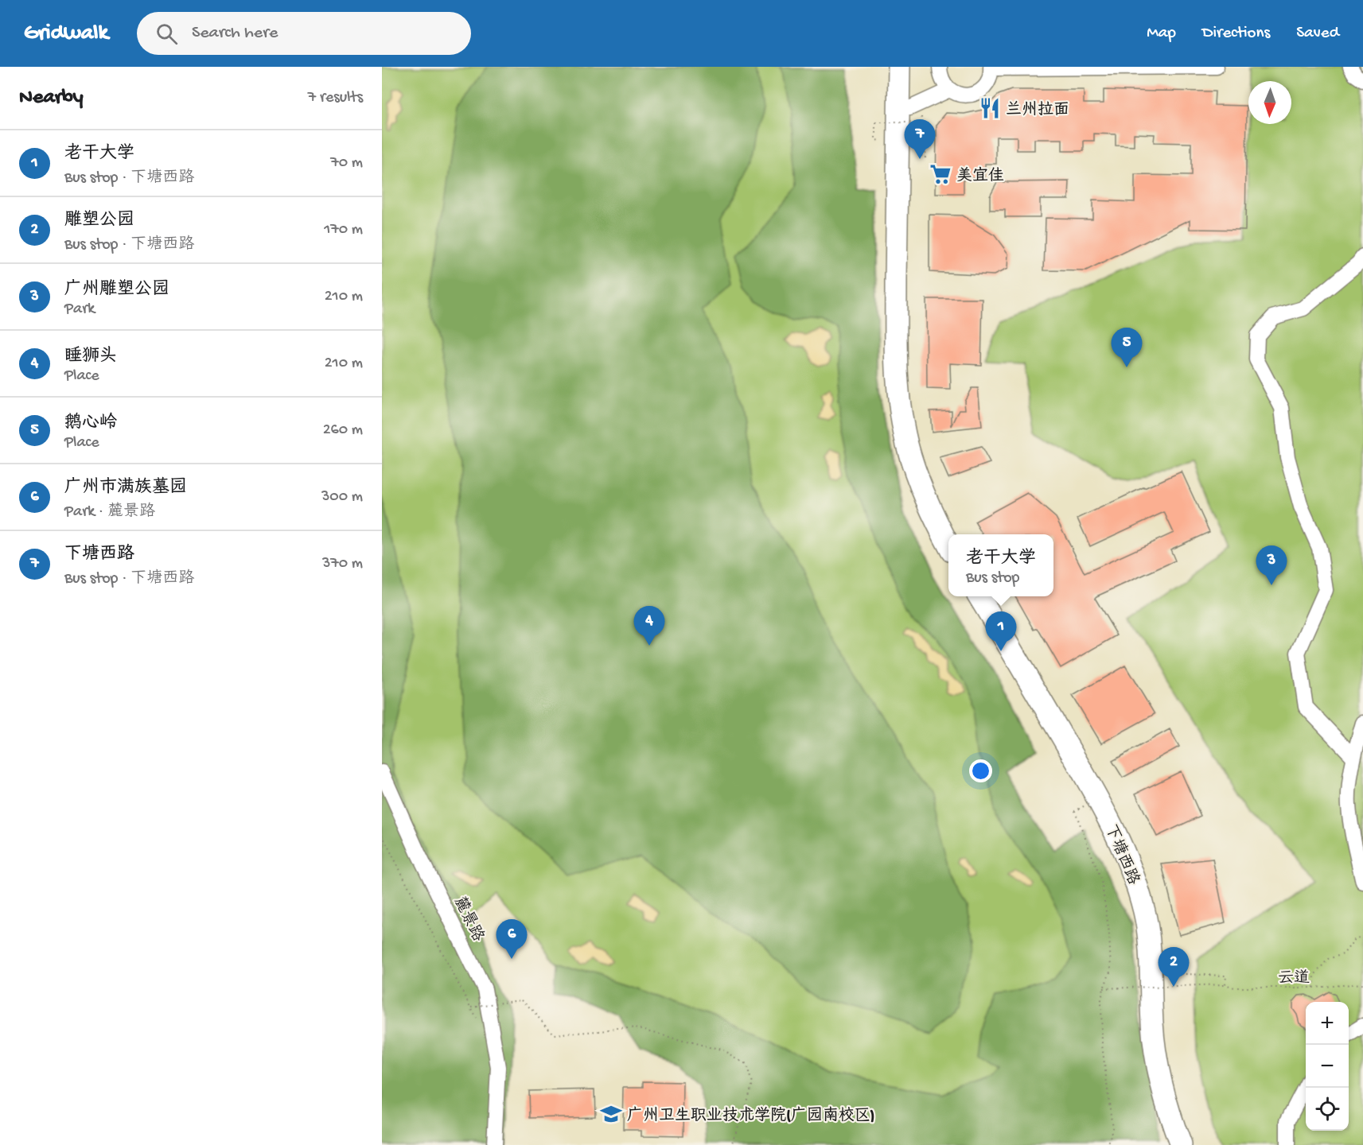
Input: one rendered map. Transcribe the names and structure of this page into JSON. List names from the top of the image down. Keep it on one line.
{"streets":{"highway":["下塘西路"],"street":["麓景路"],"path":["云道"]},"places":{"restaurant":["兰州拉面"],"supermarket":["美宜佳"],"school or university":["广州卫生职业技术学院(广园南校区)"]},"north":"bottom","page":{"header":"Gridwalk","search":"Search here","nav":["Map","Directions","Saved"],"heading":["Nearby","7 results"],"pins":["7","5","3","4","1","6","2"],"list":[{"mark":"1","name":"老干大学","note":"Bus stop · 下塘西路","value":"70 m"},{"mark":"2","name":"雕塑公园","note":"Bus stop · 下塘西路","value":"170 m"},{"mark":"3","name":"广州雕塑公园","note":"Park","value":"210 m"},{"mark":"4","name":"睡狮头","note":"Place","value":"210 m"},{"mark":"5","name":"鹅心岭","note":"Place","value":"260 m"},{"mark":"6","name":"广州市满族墓园","note":"Park · 麓景路","value":"300 m"},{"mark":"7","name":"下塘西路","note":"Bus stop · 下塘西路","value":"370 m"}],"popup":["老干大学","Bus stop"],"map_buttons":["+","−"]}}
